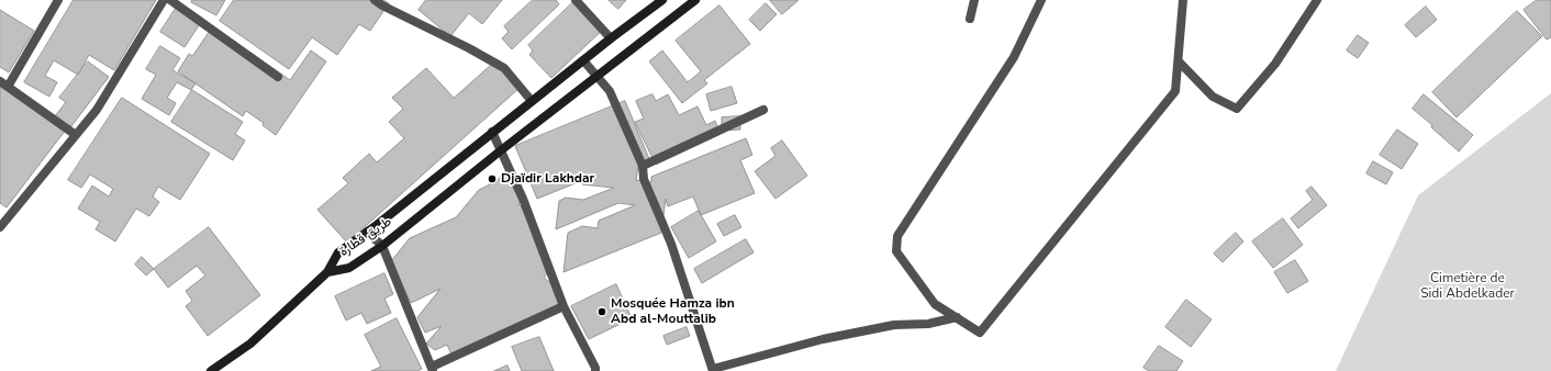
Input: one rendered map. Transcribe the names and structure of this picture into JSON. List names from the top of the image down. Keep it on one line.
{"streets":{"main road":["طريق قطارة"]},"parks":["Cimetière de Sidi Abdelkader"],"places":["Djaïdir Lakhdar","Mosquée Hamza ibn Abd al-Mouttalib"]}
